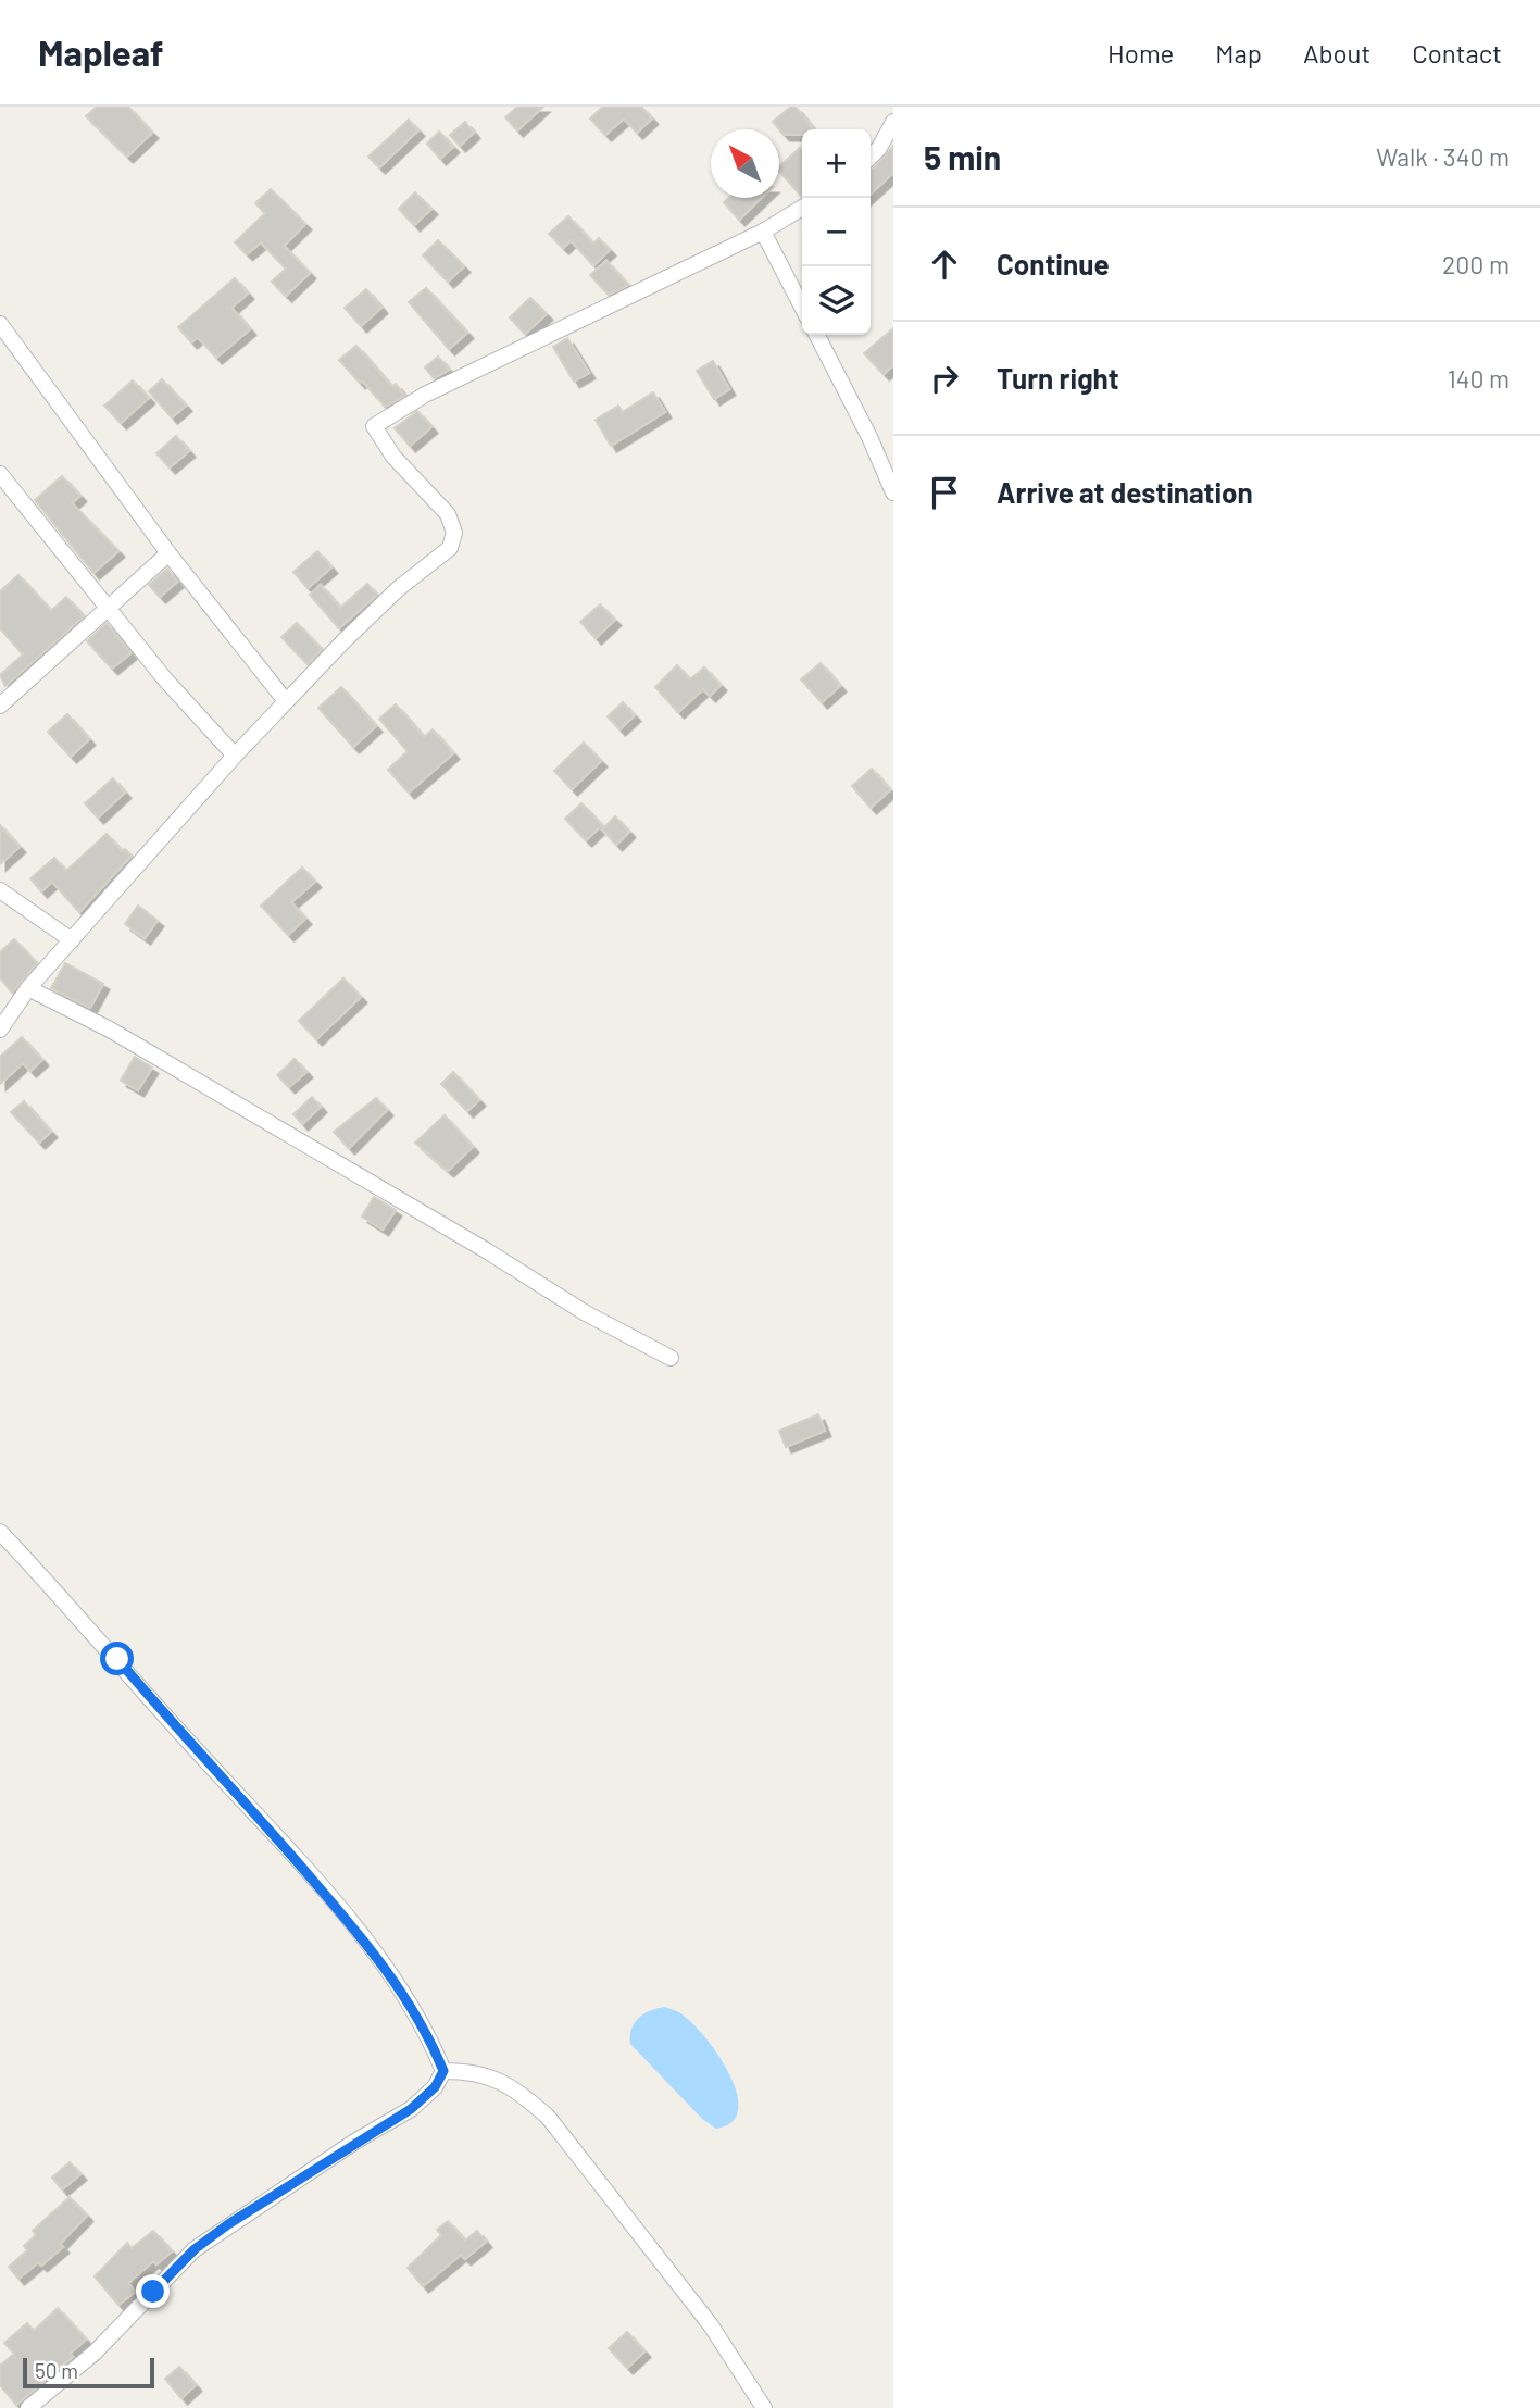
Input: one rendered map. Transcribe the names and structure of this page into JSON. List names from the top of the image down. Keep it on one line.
{"scale_bar":"50 m","north":"top left","page":{"header":"Mapleaf","nav":["Home","Map","About","Contact"],"heading":["5 min","Walk · 340 m"],"map_buttons":["+","−"],"list":[["Continue","200 m"],["Turn right","140 m"],"Arrive at destination"],"scale":"50 m"}}
